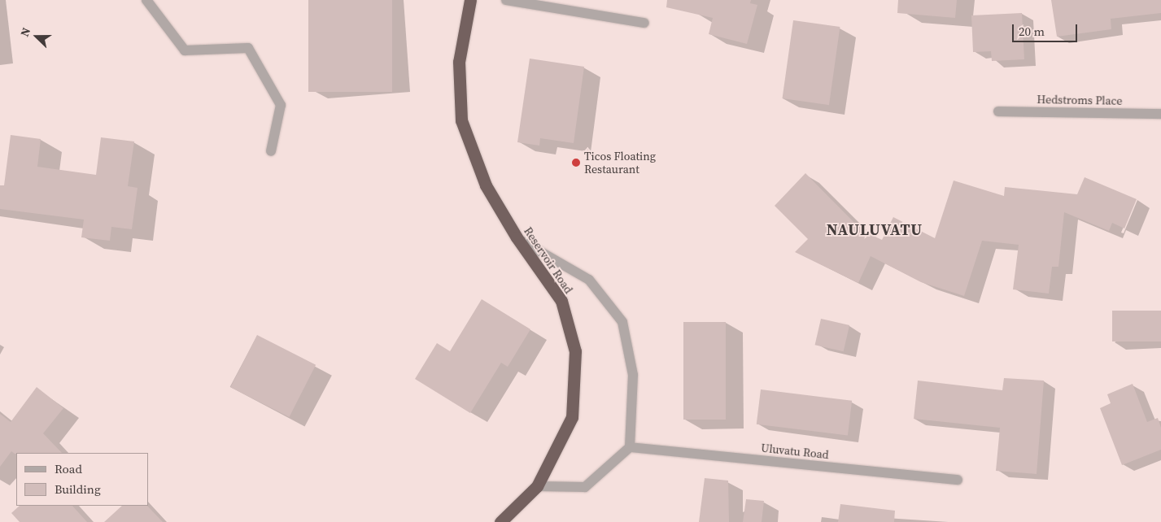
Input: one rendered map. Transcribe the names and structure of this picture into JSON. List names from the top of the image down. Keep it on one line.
{"streets":{"highway":["Reservoir Road"],"street":["Hedstroms Place","Uluvatu Road"]},"districts":["NAULUVATU"],"places":["Ticos Floating Restaurant"],"legend":["Road","Building"],"scale_bar":"20 m","north":"left"}
